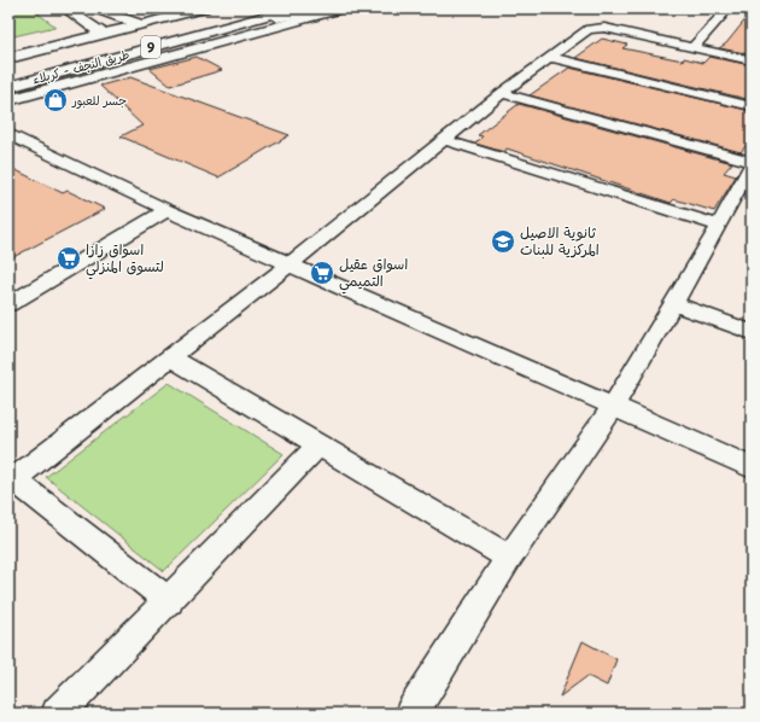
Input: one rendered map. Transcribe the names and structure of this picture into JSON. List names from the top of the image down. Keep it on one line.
{"streets":{"main road":["9","طريق النجف - کربلاء"]},"places":{"shop":["جسر للعبور"],"school or university":["ثانوية الاصيل المركزية للبنات"],"supermarket":["اسواق زازا لتسوق المنزلي","اسواق عقيل التميمي"]}}
